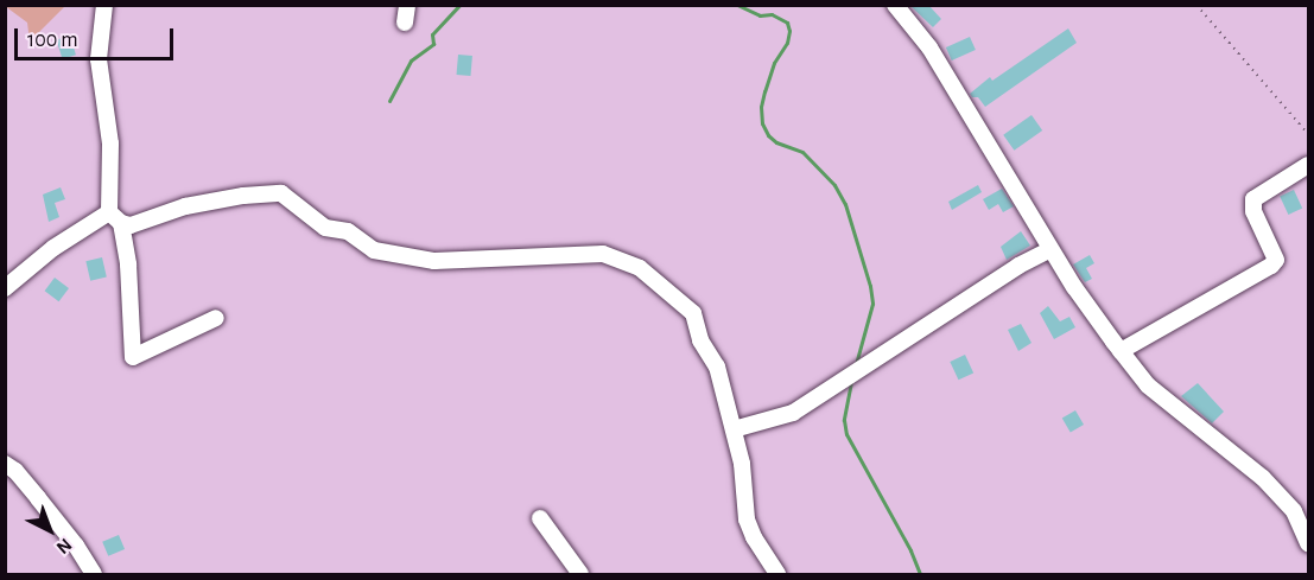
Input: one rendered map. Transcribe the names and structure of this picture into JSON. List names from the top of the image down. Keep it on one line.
{"scale_bar":"100 m","north":"bottom right"}
